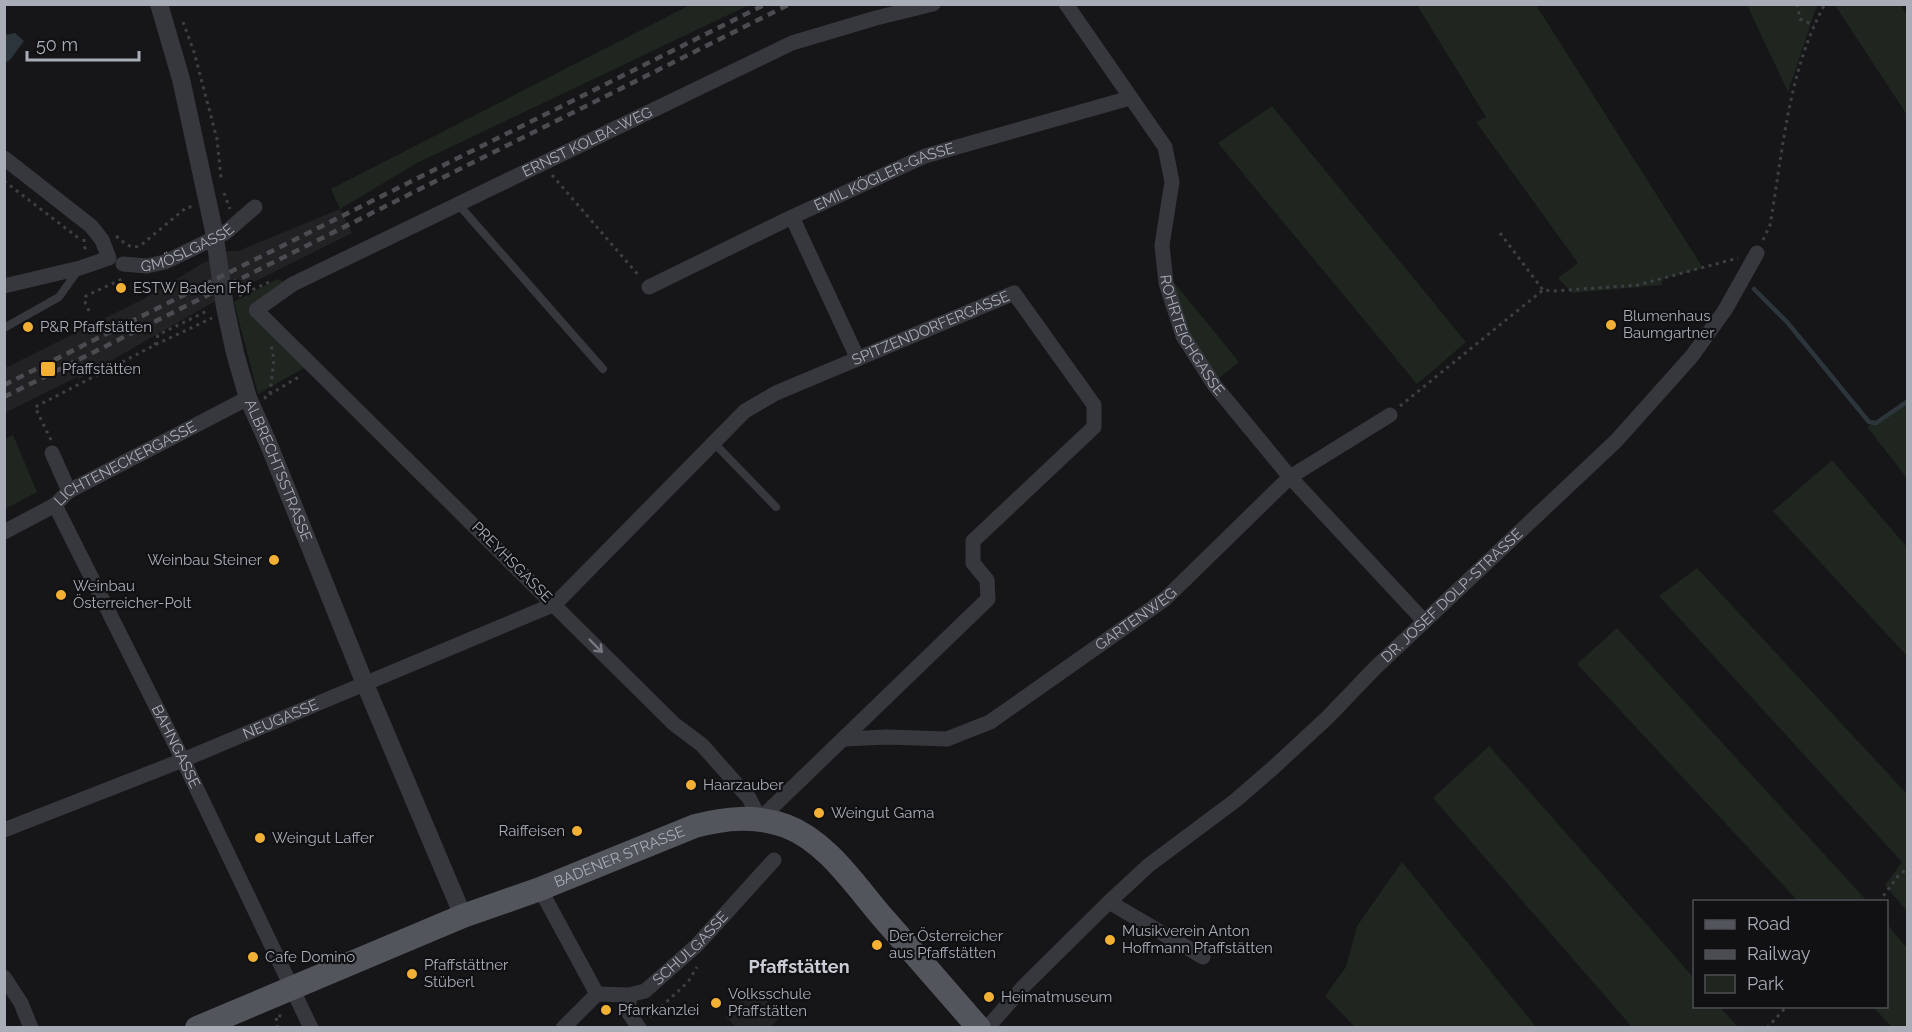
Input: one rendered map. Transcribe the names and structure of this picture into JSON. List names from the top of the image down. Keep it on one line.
{"streets":{"main road":["BADENER STRASSE"],"street":["ERNST KOLBA-WEG","EMIL KÖGLER-GASSE","GMÖSLGASSE","SPITZENDORFERGASSE","ROHRTEICHGASSE","LICHTENECKERGASSE","ALBRECHTSSTRASSE","PREYHSGASSE","DR. JOSEF DOLP-STRASSE","GARTENWEG","NEUGASSE","BAHNGASSE","SCHULGASSE"]},"crossings":[["ERNST KOLBA-WEG","PREYHSGASSE"],["EMIL KÖGLER-GASSE","ROHRTEICHGASSE"],["SPITZENDORFERGASSE","PREYHSGASSE"],["SPITZENDORFERGASSE","GARTENWEG"],["SPITZENDORFERGASSE","NEUGASSE"],["SPITZENDORFERGASSE","BADENER STRASSE"],["ROHRTEICHGASSE","DR. JOSEF DOLP-STRASSE"],["ROHRTEICHGASSE","GARTENWEG"],["LICHTENECKERGASSE","ALBRECHTSSTRASSE"],["LICHTENECKERGASSE","BAHNGASSE"],["ALBRECHTSSTRASSE","NEUGASSE"],["ALBRECHTSSTRASSE","BADENER STRASSE"],["PREYHSGASSE","NEUGASSE"],["PREYHSGASSE","BADENER STRASSE"],["NEUGASSE","BAHNGASSE"],["BAHNGASSE","BADENER STRASSE"]],"one_way":["PREYHSGASSE"],"districts":["Pfaffstätten"],"places":{"other":["ESTW Baden Fbf","Blumenhaus Baumgartner","P&R Pfaffstätten","Weinbau Steiner","Weinbau Österreicher-Polt","Haarzauber","Weingut Gama","Raiffeisen","Weingut Laffer","Musikverein Anton Hoffmann Pfaffstätten","Der Österreicher aus Pfaffstätten","Cafe Domino","Pfaffstättner Stüberl","Heimatmuseum","Volksschule Pfaffstätten","Pfarrkanzlei"],"transit":["Pfaffstätten"]},"legend":["Road","Railway","Park"],"scale_bar":"50 m"}
